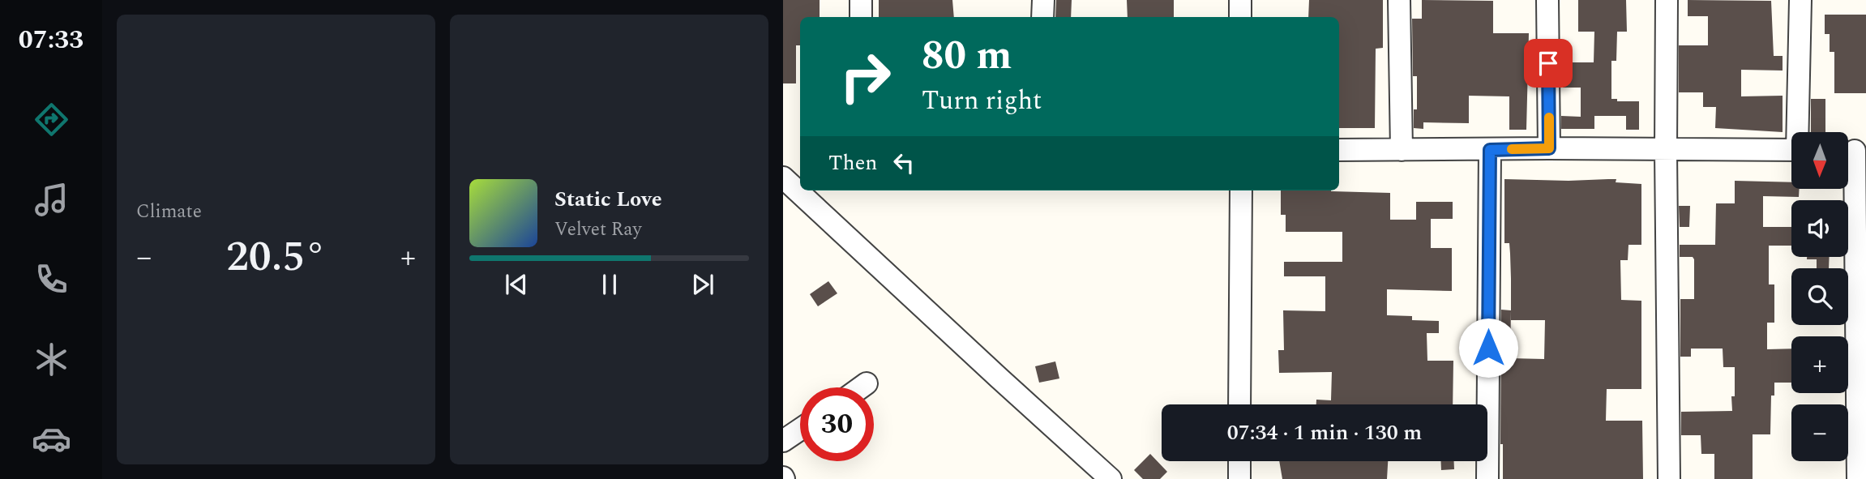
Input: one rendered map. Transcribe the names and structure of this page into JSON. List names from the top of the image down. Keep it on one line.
{"north":"bottom","page":{"tabs":"07:33","tile":"Climate","turn":["80 m","Turn right"],"map_buttons":["+","−"],"then":"Then","song":["Static Love","Velvet Ray"],"heat":["−","20.5°","+"],"limit":"30","trip":"07:34 · 1 min · 130 m"}}
